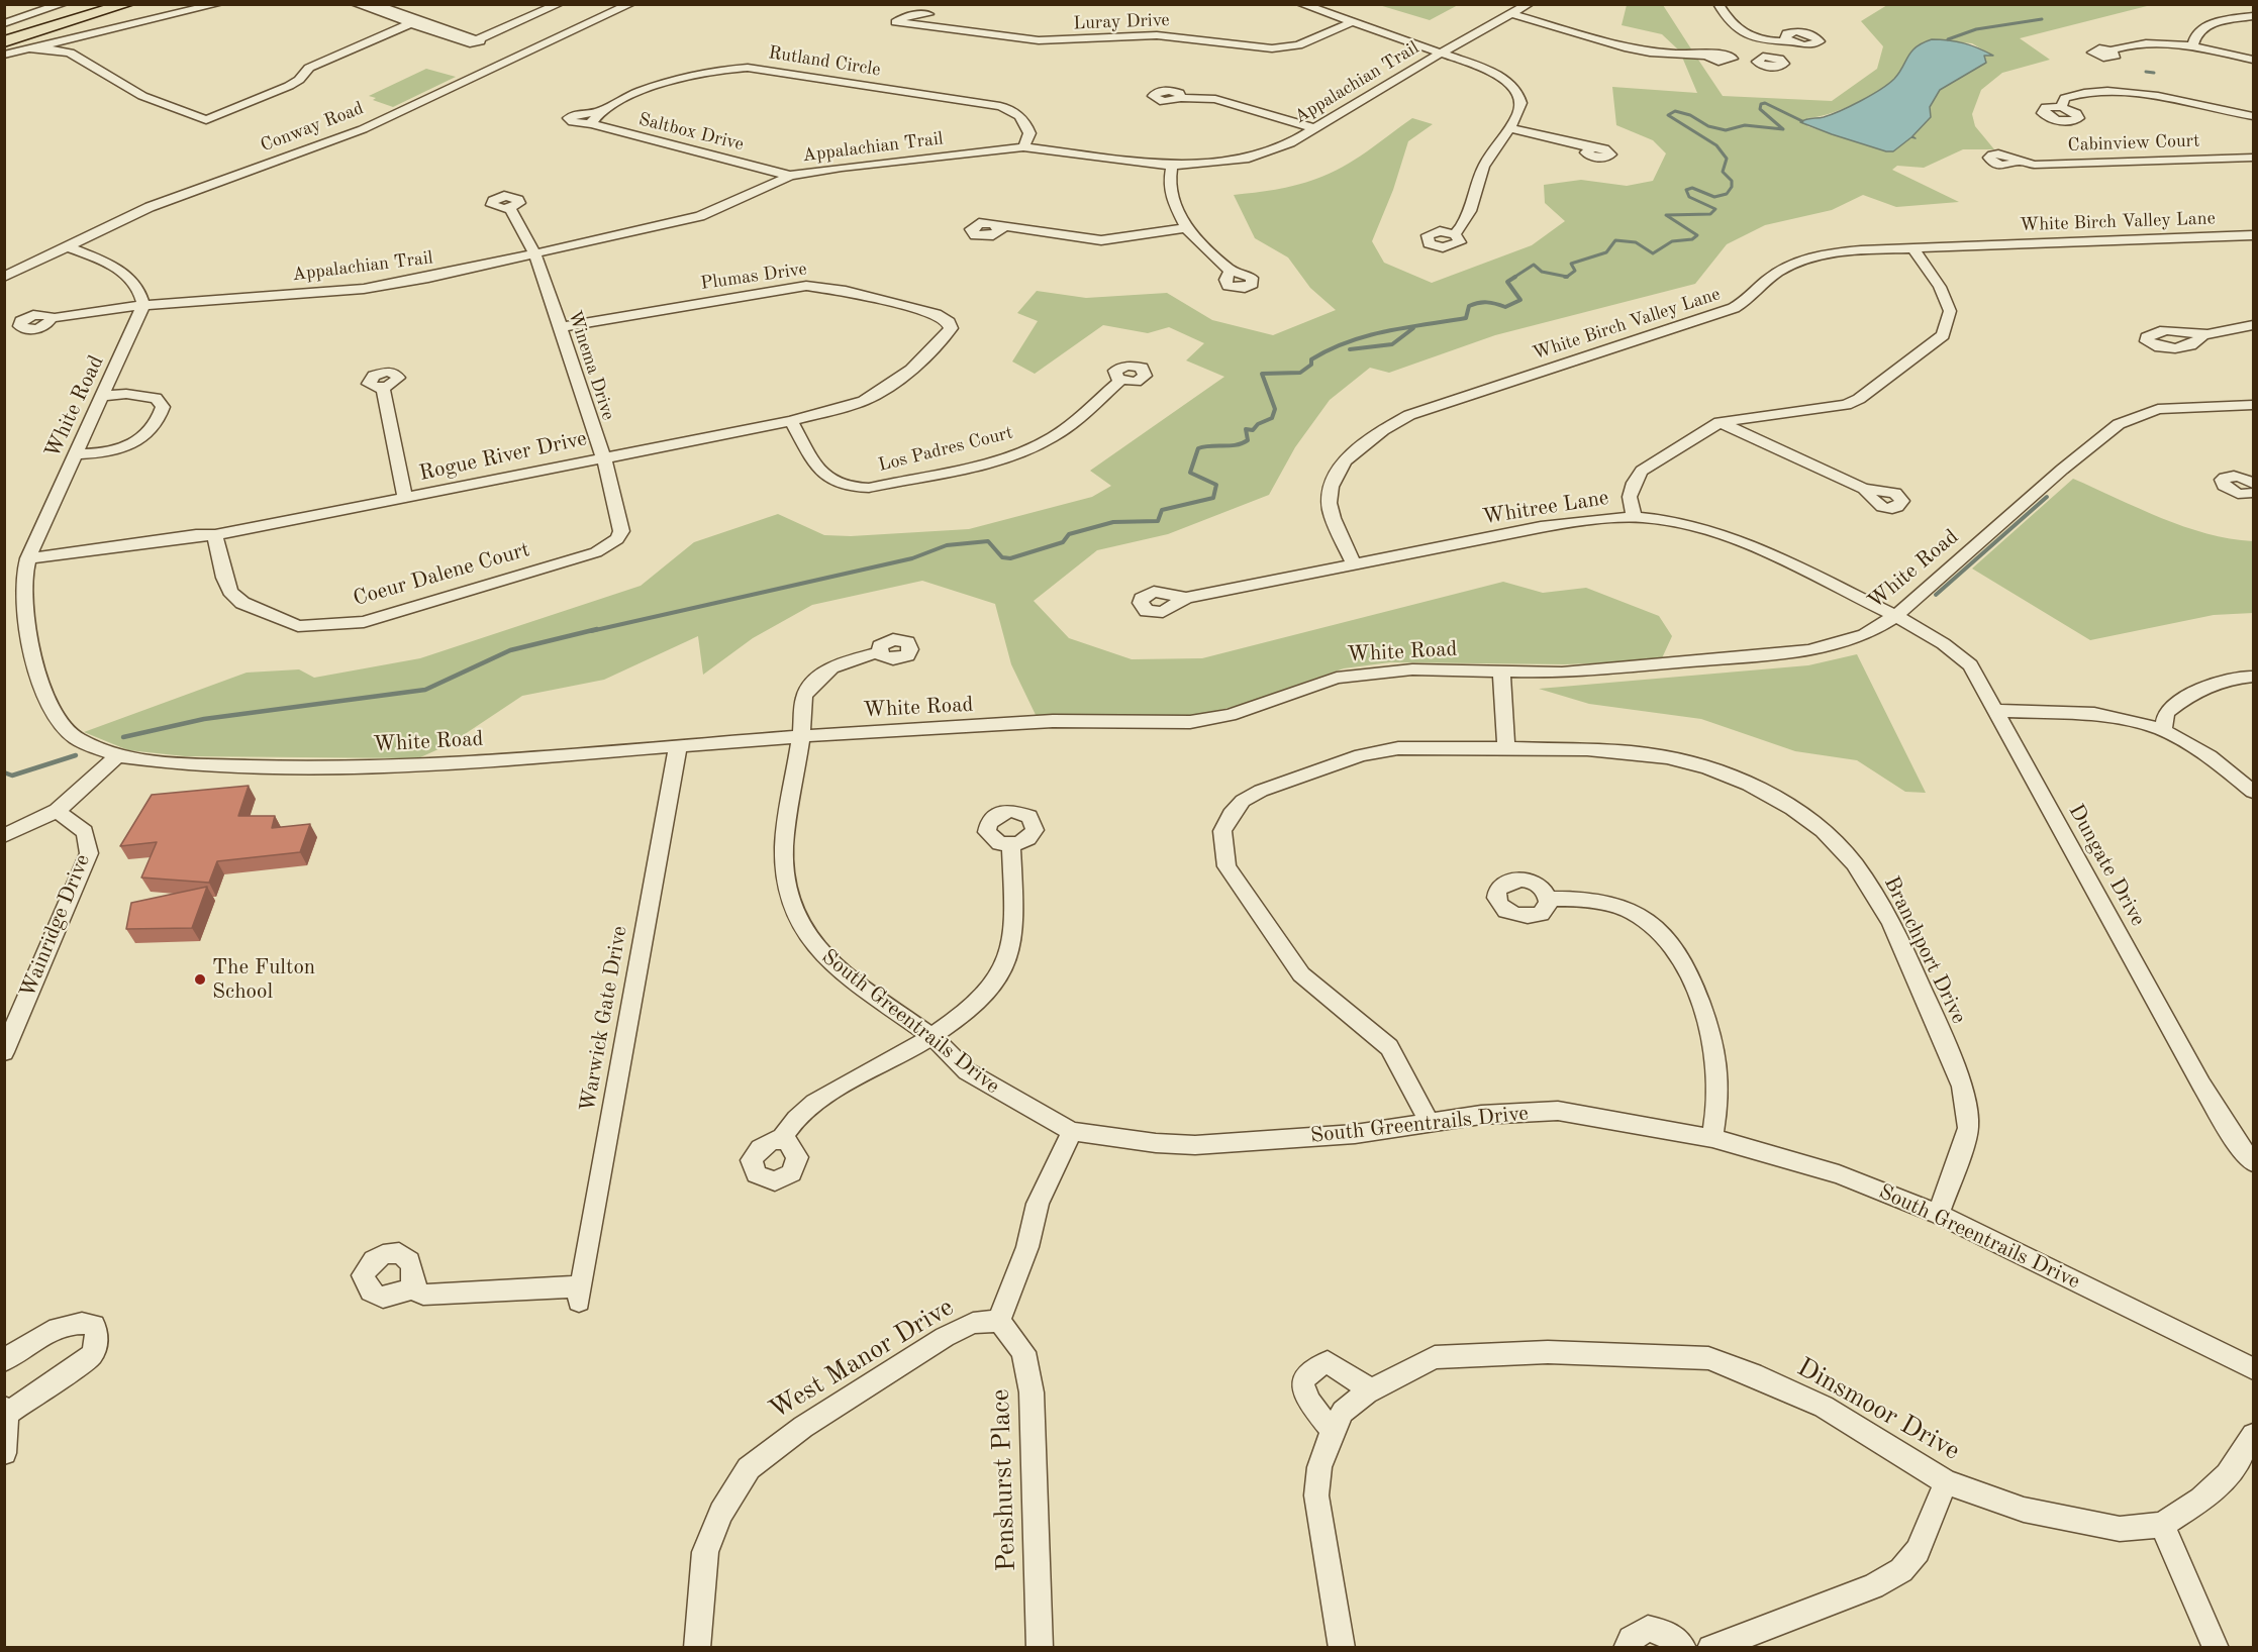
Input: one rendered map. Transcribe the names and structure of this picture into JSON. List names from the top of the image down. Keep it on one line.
{"streets":{"street":["Luray Drive","Rutland Circle","Appalachian Trail","Conway Road","Saltbox Drive","Cabinview Court","White Birch Valley Lane","Plumas Drive","Winema Drive","White Road","Los Padres Court","Rogue River Drive","Whitree Lane","Coeur Dalene Court","Dungate Drive","Wainridge Drive","Branchport Drive","Warwick Gate Drive","South Greentrails Drive","West Manor Drive","Dinsmoor Drive","Penshurst Place"]},"crossings":[["Rutland Circle","Appalachian Trail"],["Rutland Circle","Saltbox Drive"],["Appalachian Trail","Saltbox Drive"],["Appalachian Trail","Winema Drive"],["Appalachian Trail","White Road"],["White Birch Valley Lane","Whitree Lane"],["Plumas Drive","Winema Drive"],["Plumas Drive","Rogue River Drive"],["Winema Drive","Rogue River Drive"],["Winema Drive","Coeur Dalene Court"],["White Road","Rogue River Drive"],["White Road","Whitree Lane"],["White Road","Dungate Drive"],["White Road","Warwick Gate Drive"],["White Road","South Greentrails Drive"],["Los Padres Court","Rogue River Drive"],["Rogue River Drive","Coeur Dalene Court"],["Whitree Lane","Dungate Drive"],["Branchport Drive","South Greentrails Drive"],["West Manor Drive","Penshurst Place"]],"places":["The Fulton School"]}
